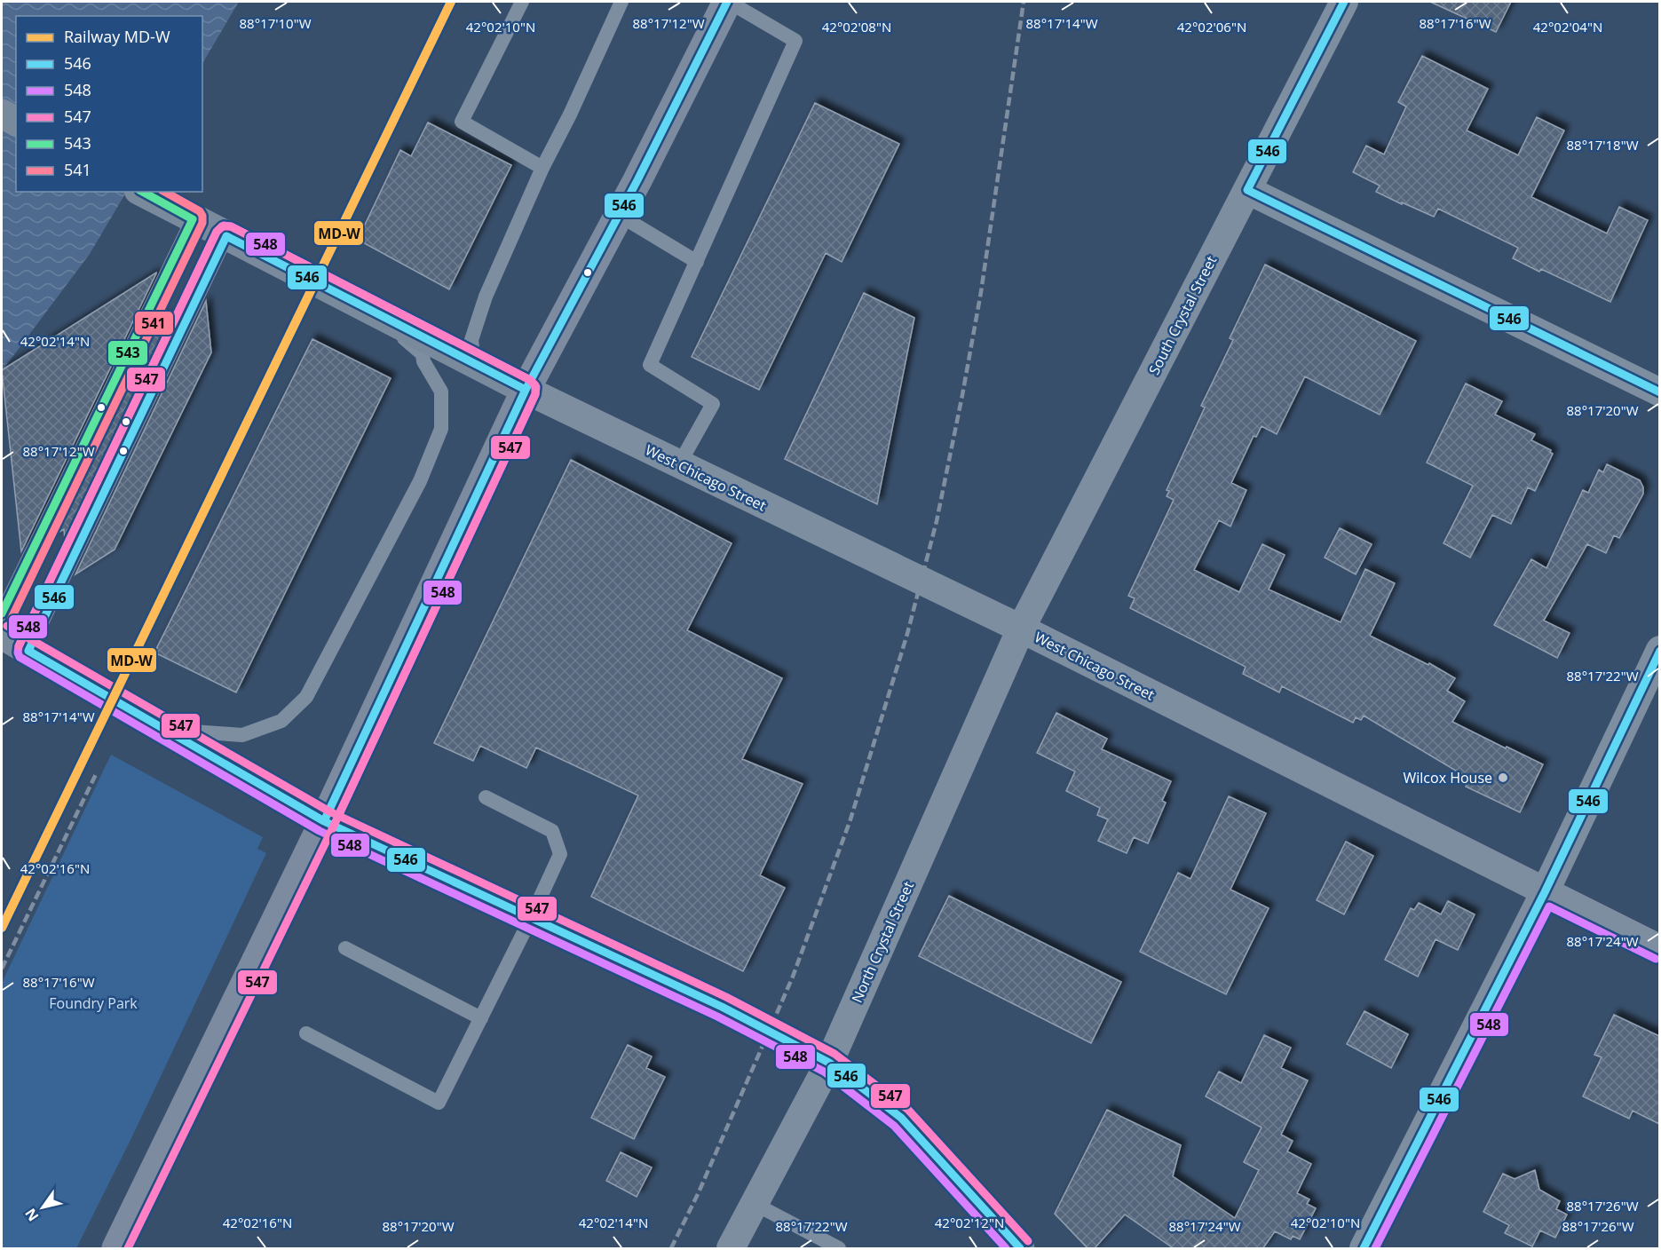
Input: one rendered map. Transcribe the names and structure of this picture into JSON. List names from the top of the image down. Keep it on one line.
{"streets":{"street":["South Crystal Street","West Chicago Street","North Crystal Street"]},"crossings":[["South Crystal Street","West Chicago Street"],["South Crystal Street","North Crystal Street"],["West Chicago Street","North Crystal Street"]],"parks":["Foundry Park"],"places":["Wilcox House"],"lines":["rail line MD-W","transit line 546","transit line 543","transit line 541","transit line 548","transit line 547"],"legend":["Railway MD-W","546","548","547","543","541"],"north":"bottom left","coordinates":["88°17'10\"W","88°17'12\"W","88°17'14\"W","88°17'16\"W","42°02'04\"N","42°02'10\"N","42°02'08\"N","42°02'06\"N","88°17'18\"W","42°02'14\"N","88°17'20\"W","88°17'22\"W","42°02'16\"N","88°17'24\"W","88°17'26\"W","42°02'12\"N"]}
